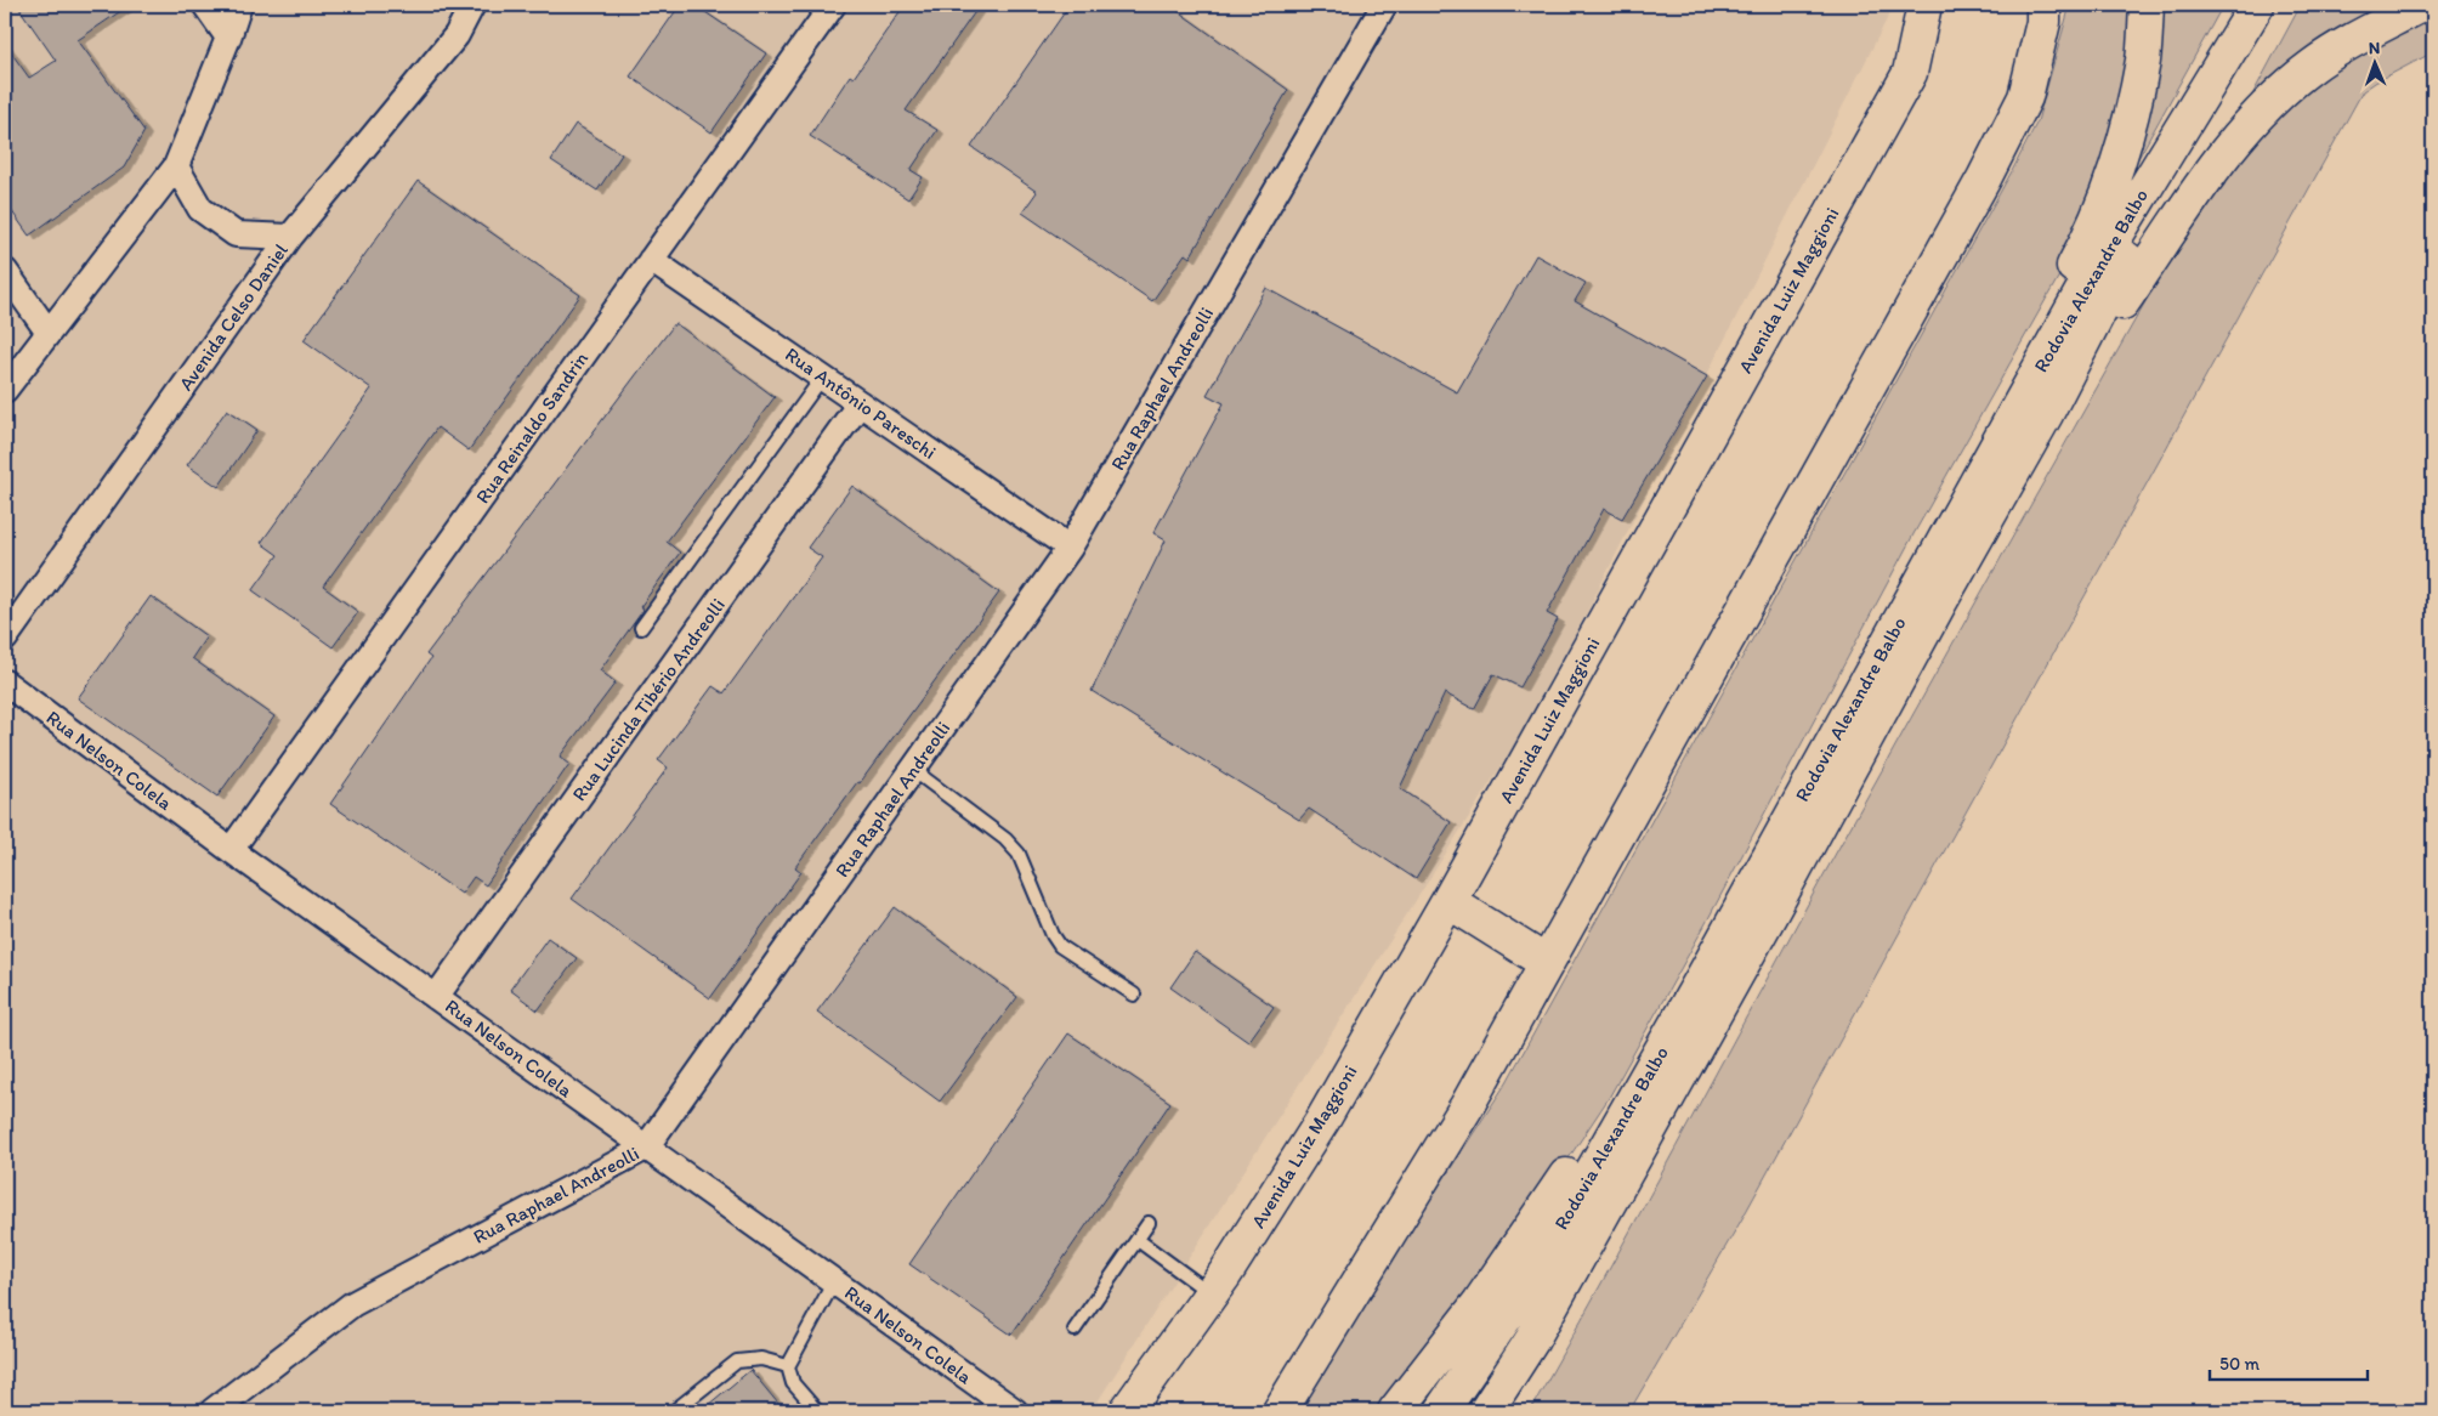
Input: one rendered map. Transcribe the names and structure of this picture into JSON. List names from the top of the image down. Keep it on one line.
{"streets":{"main road":["Rodovia Alexandre Balbo","Avenida Luiz Maggioni"],"street":["Avenida Celso Daniel","Rua Raphael Andreolli","Rua Antônio Pareschi","Rua Reinaldo Sandrin","Rua Lucinda Tibério Andreolli","Rua Nelson Colela"]},"crossings":[["Rua Raphael Andreolli","Rua Antônio Pareschi"],["Rua Raphael Andreolli","Rua Nelson Colela"],["Rua Antônio Pareschi","Rua Reinaldo Sandrin"],["Rua Antônio Pareschi","Rua Lucinda Tibério Andreolli"],["Rua Reinaldo Sandrin","Rua Nelson Colela"],["Rua Lucinda Tibério Andreolli","Rua Nelson Colela"]],"scale_bar":"50 m","north":"top"}
